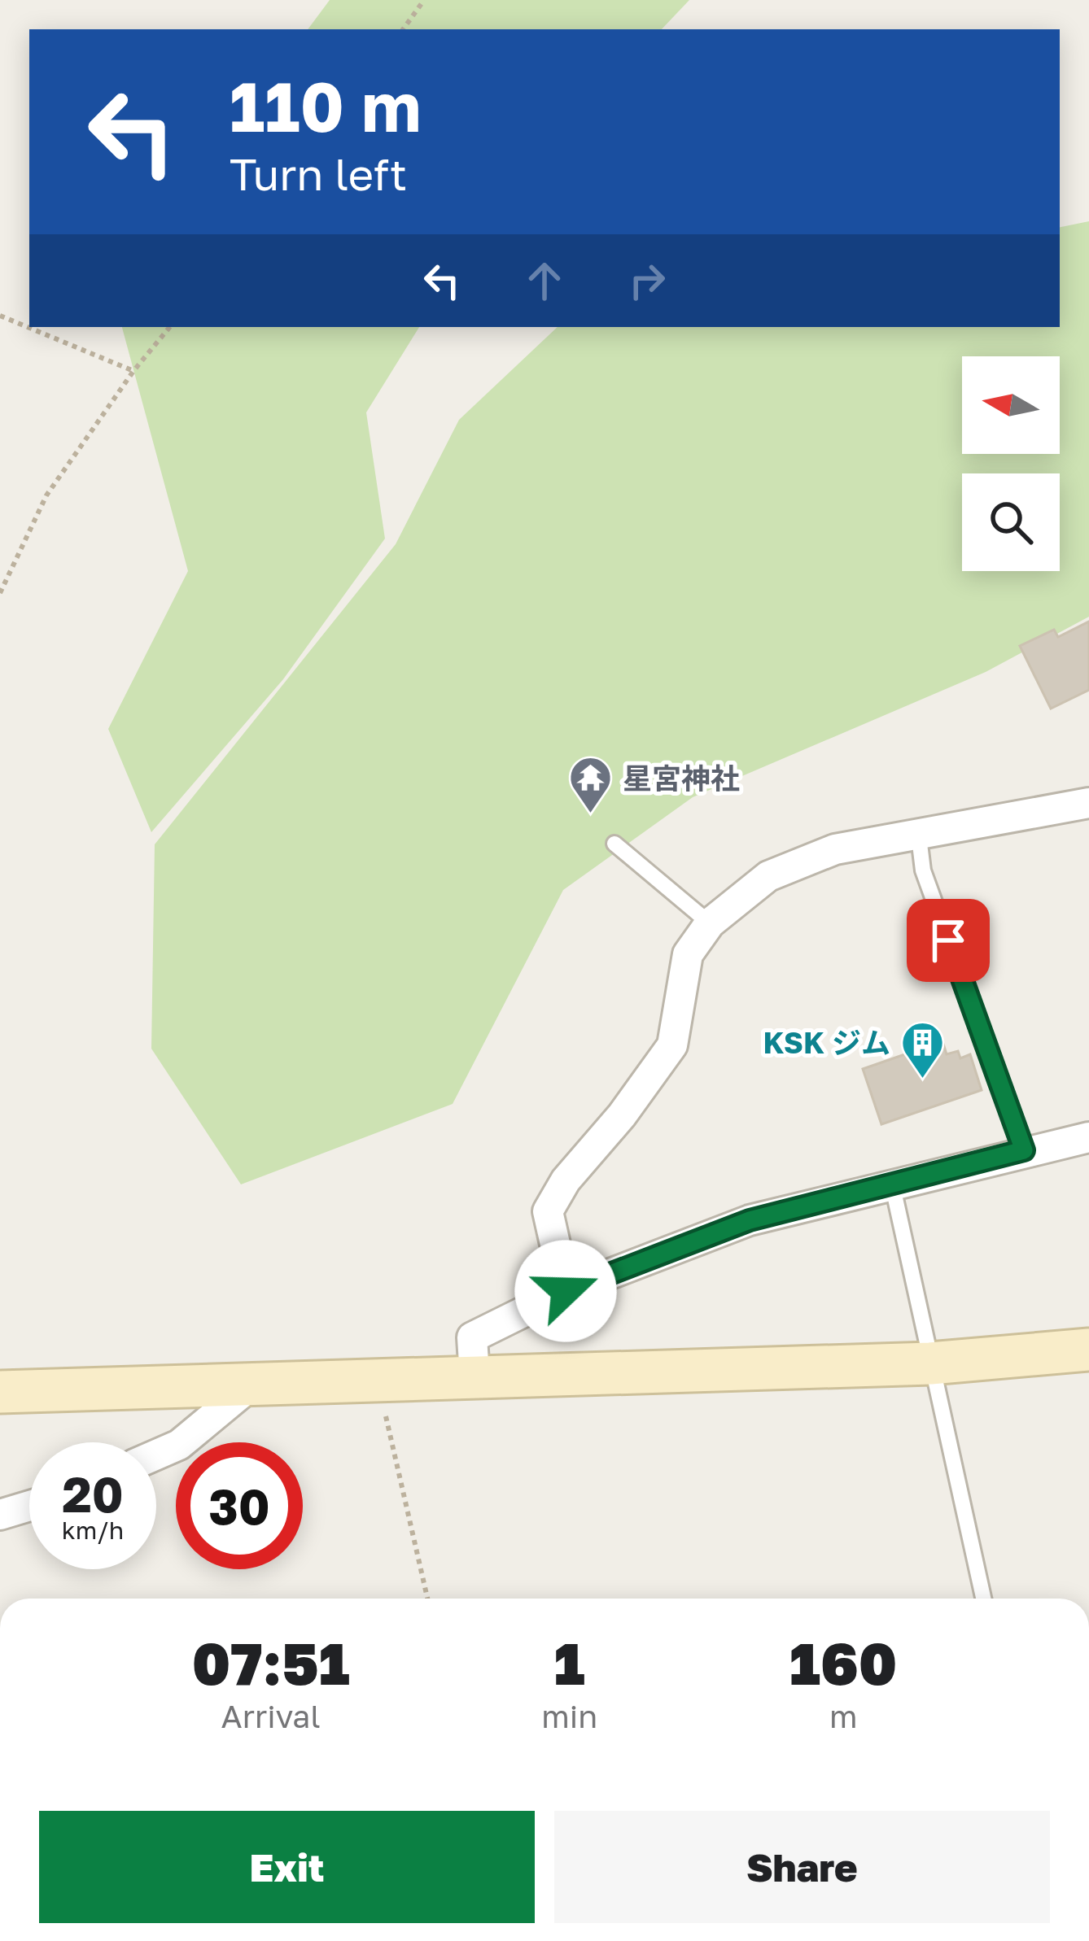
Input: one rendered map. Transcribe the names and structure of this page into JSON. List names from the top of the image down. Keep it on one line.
{"places":{"temple":["星宮神社"],"building":["KSK ジム"]},"north":"left","page":{"turn":["110 m","Turn left"],"speed":"20 km/h","limit":"30","eta":["07:51","Arrival","1","min","160","m"],"buttons":["Exit","Share"]}}
